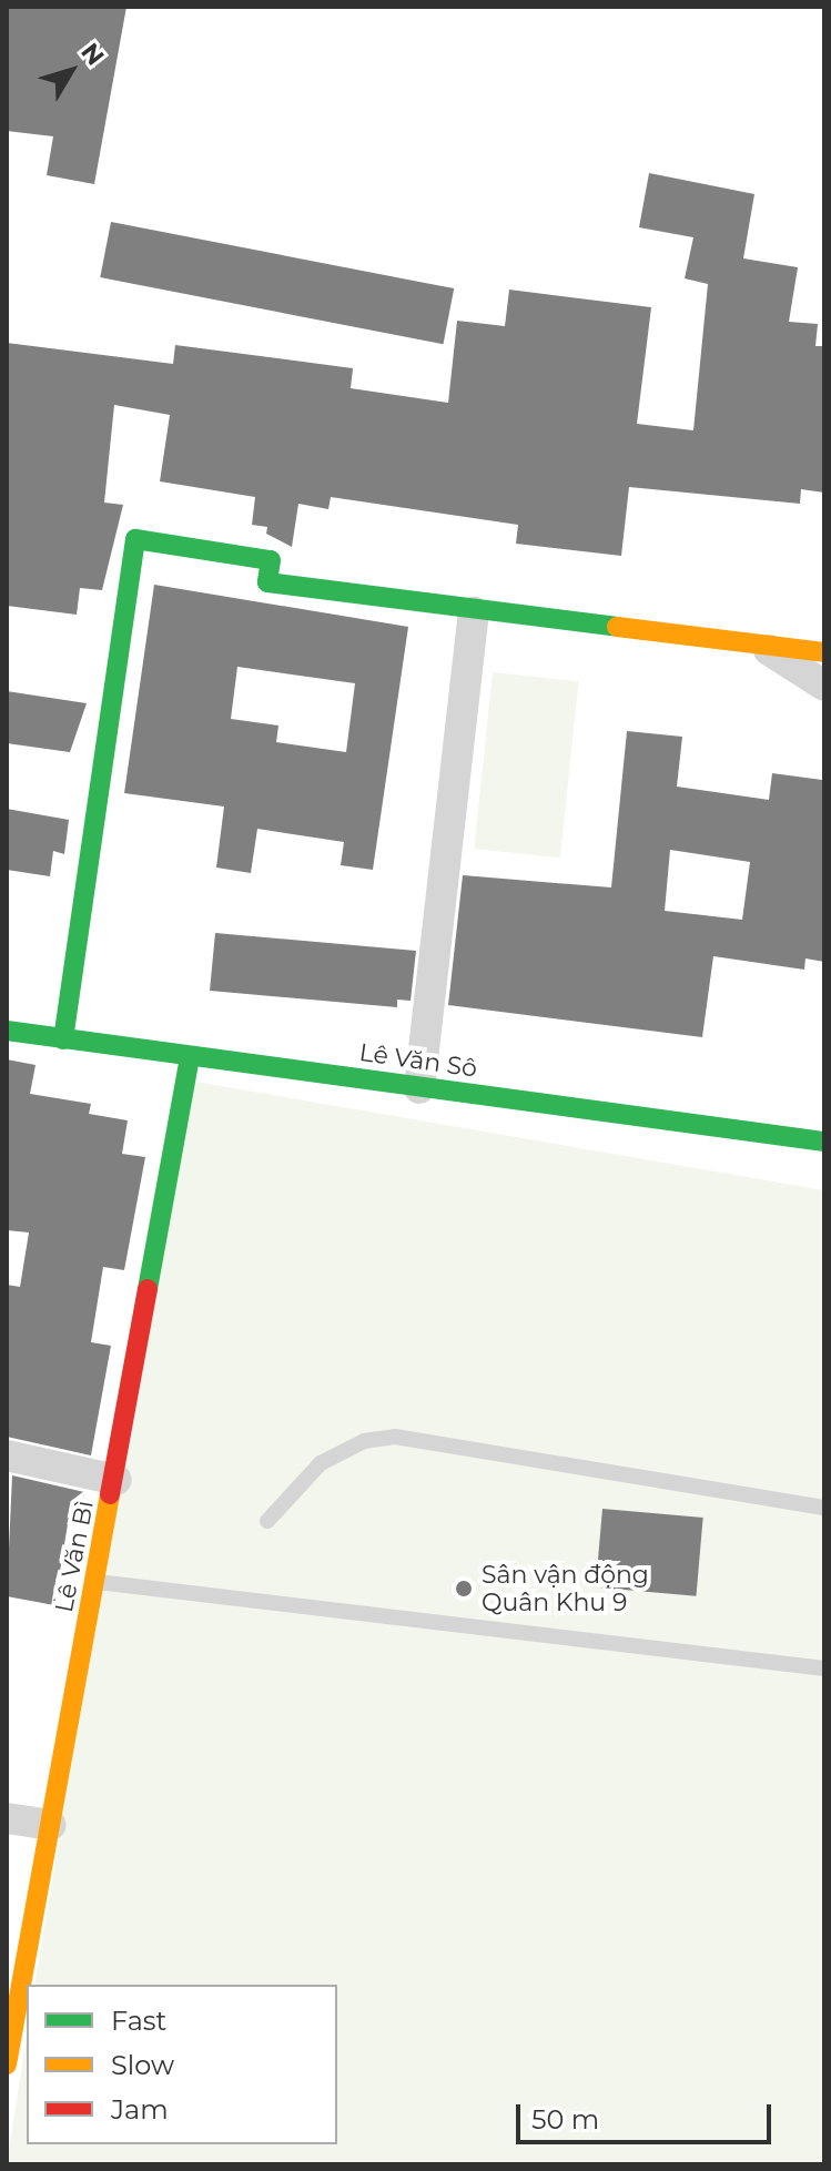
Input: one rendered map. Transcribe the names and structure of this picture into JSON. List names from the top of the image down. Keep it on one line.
{"streets":{"street":["Lê Văn Sô","Lê Văn Bì"]},"crossings":[["Lê Văn Sô","Lê Văn Bì"]],"places":["Sân vận động Quân Khu 9"],"legend":["Fast","Slow","Jam"],"scale_bar":"50 m","north":"top right"}
